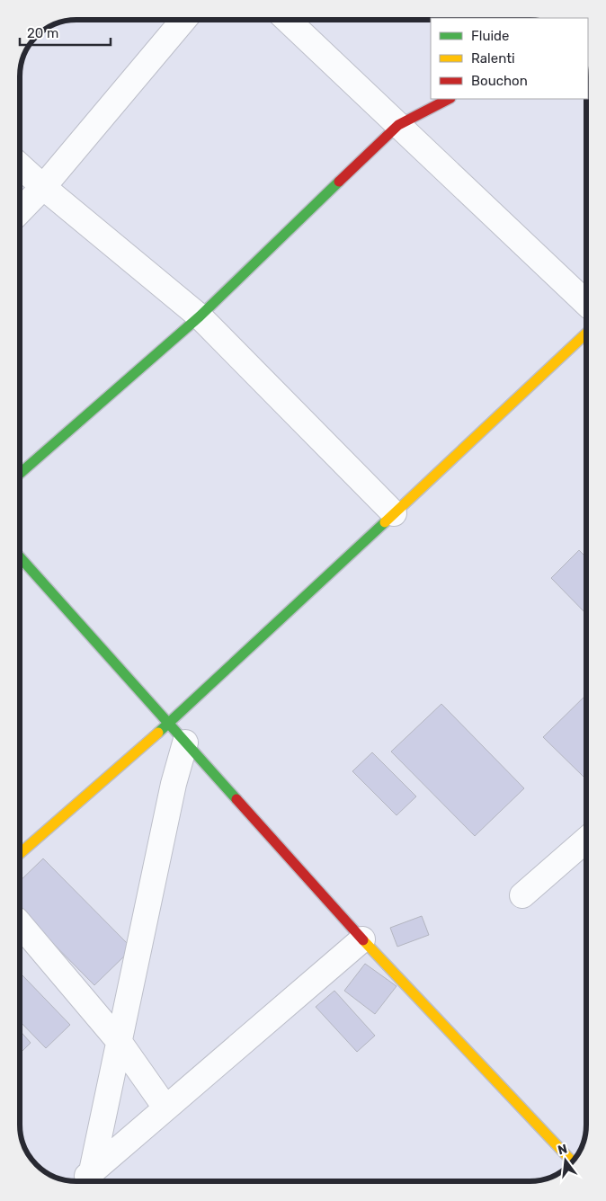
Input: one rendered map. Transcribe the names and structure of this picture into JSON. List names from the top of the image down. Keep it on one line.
{"legend":["Fluide","Ralenti","Bouchon"],"scale_bar":"20 m","north":"top"}
